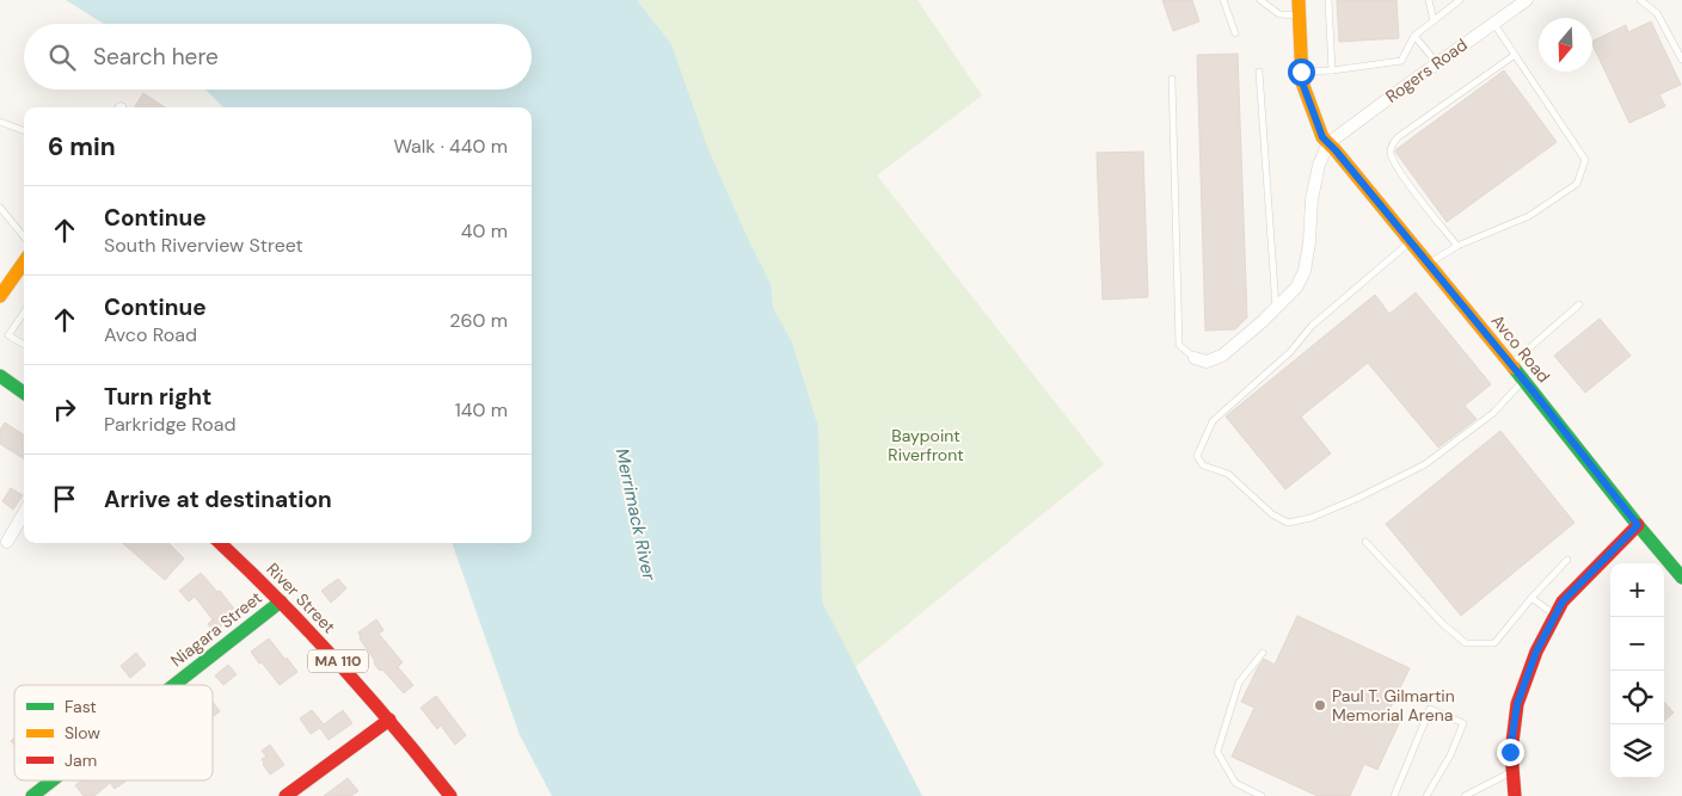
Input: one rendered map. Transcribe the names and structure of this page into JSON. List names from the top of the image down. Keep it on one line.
{"streets":{"street":["Rogers Road","Avco Road","River Street","Niagara Street","MA 110"]},"crossings":[["Rogers Road","Avco Road"],["River Street","Niagara Street"]],"water":["Merrimack River"],"parks":["Baypoint Riverfront"],"places":["Paul T. Gilmartin Memorial Arena"],"legend":["Fast","Slow","Jam"],"north":"bottom","page":{"search":"Search here","heading":["6 min","Walk · 440 m"],"list":[["Continue","South Riverview Street","40 m"],["Continue","Avco Road","260 m"],["Turn right","Parkridge Road","140 m"],"Arrive at destination"],"map_buttons":["+","−"]}}
